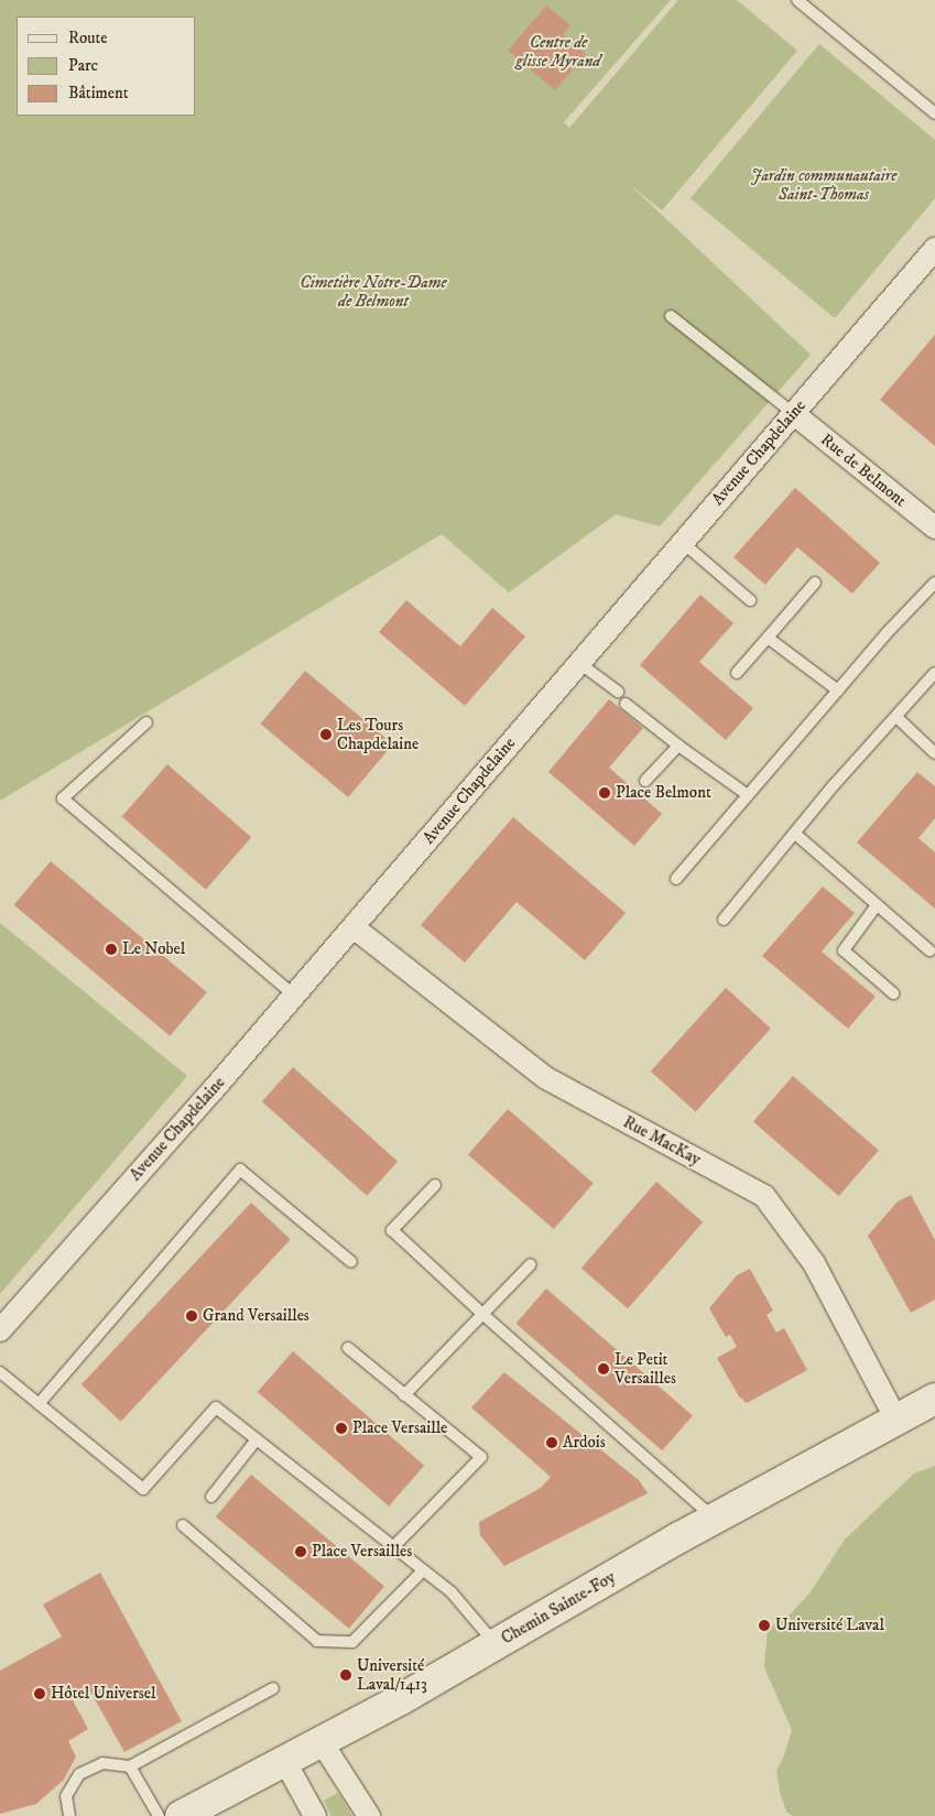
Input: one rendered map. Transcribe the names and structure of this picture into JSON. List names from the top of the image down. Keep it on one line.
{"streets":{"main road":["Chemin Sainte-Foy"],"street":["Avenue Chapdelaine","Rue de Belmont","Rue MacKay"]},"crossings":[["Avenue Chapdelaine","Rue de Belmont"],["Avenue Chapdelaine","Rue MacKay"],["Rue MacKay","Chemin Sainte-Foy"]],"parks":["Centre de glisse Myrand","Jardin communautaire Saint-Thomas","Cimetière Notre-Dame de Belmont"],"places":["Les Tours Chapdelaine","Place Belmont","Le Nobel","Grand Versailles","Le Petit Versailles","Place Versaille","Ardois","Place Versailles","Université Laval","Université Laval/1413","Hôtel Universel"],"legend":["Route","Parc","Bâtiment"]}
